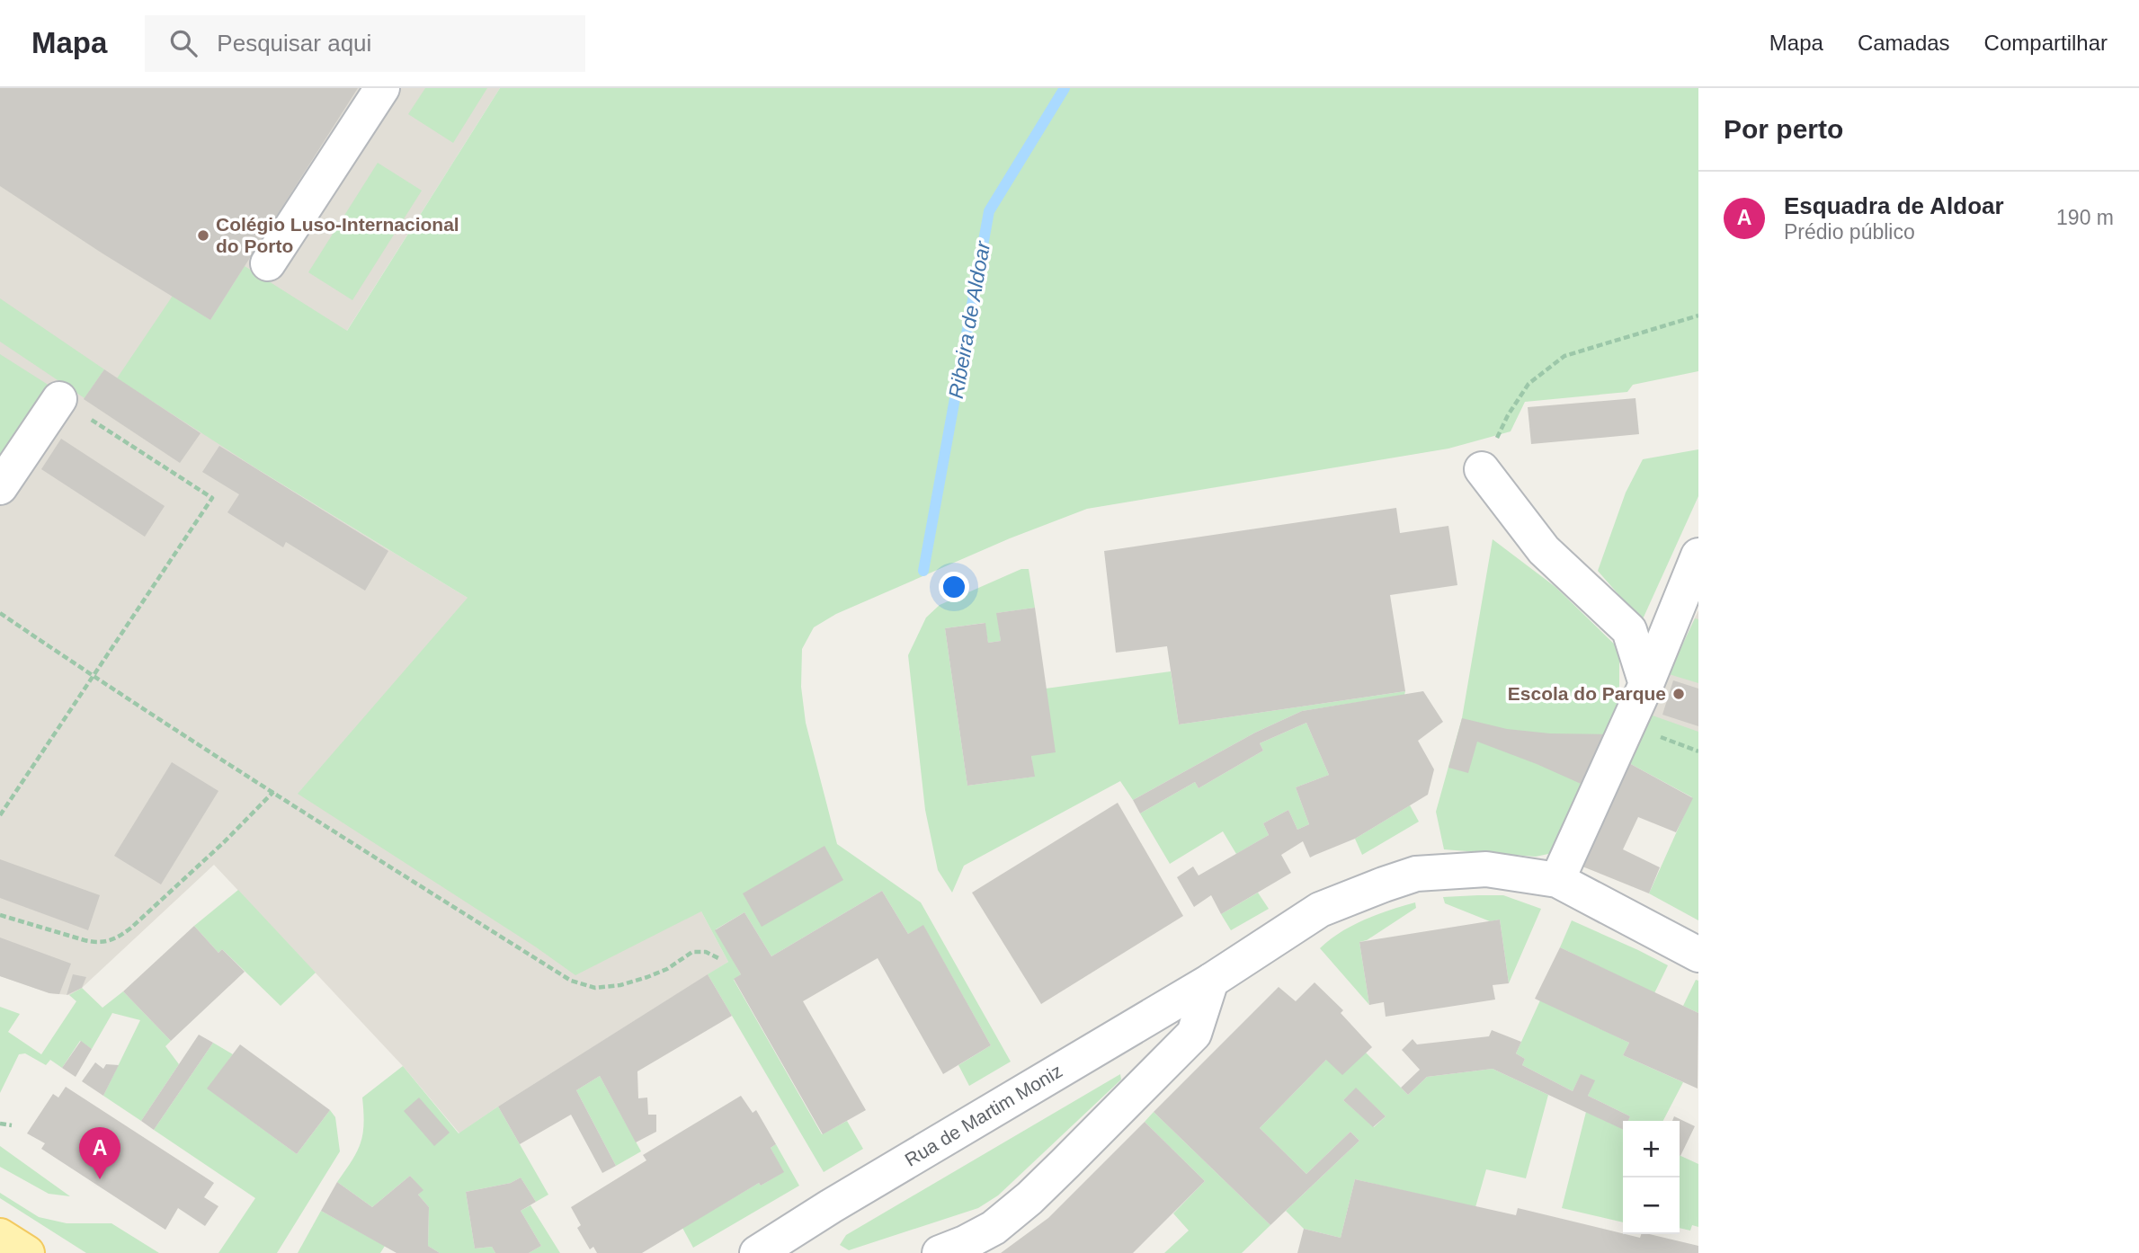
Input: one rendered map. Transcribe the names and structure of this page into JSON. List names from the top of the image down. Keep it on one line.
{"streets":{"street":["Rua de Martim Moniz"]},"water":["Ribeira de Aldoar"],"places":["Colégio Luso-Internacional do Porto","Escola do Parque"],"page":{"header":"Mapa","search":"Pesquisar aqui","nav":["Mapa","Camadas","Compartilhar"],"heading":"Por perto","list":[{"mark":"A","name":"Esquadra de Aldoar","note":"Prédio público","value":"190 m"}],"map_buttons":["+","−"],"pins":"A"}}
